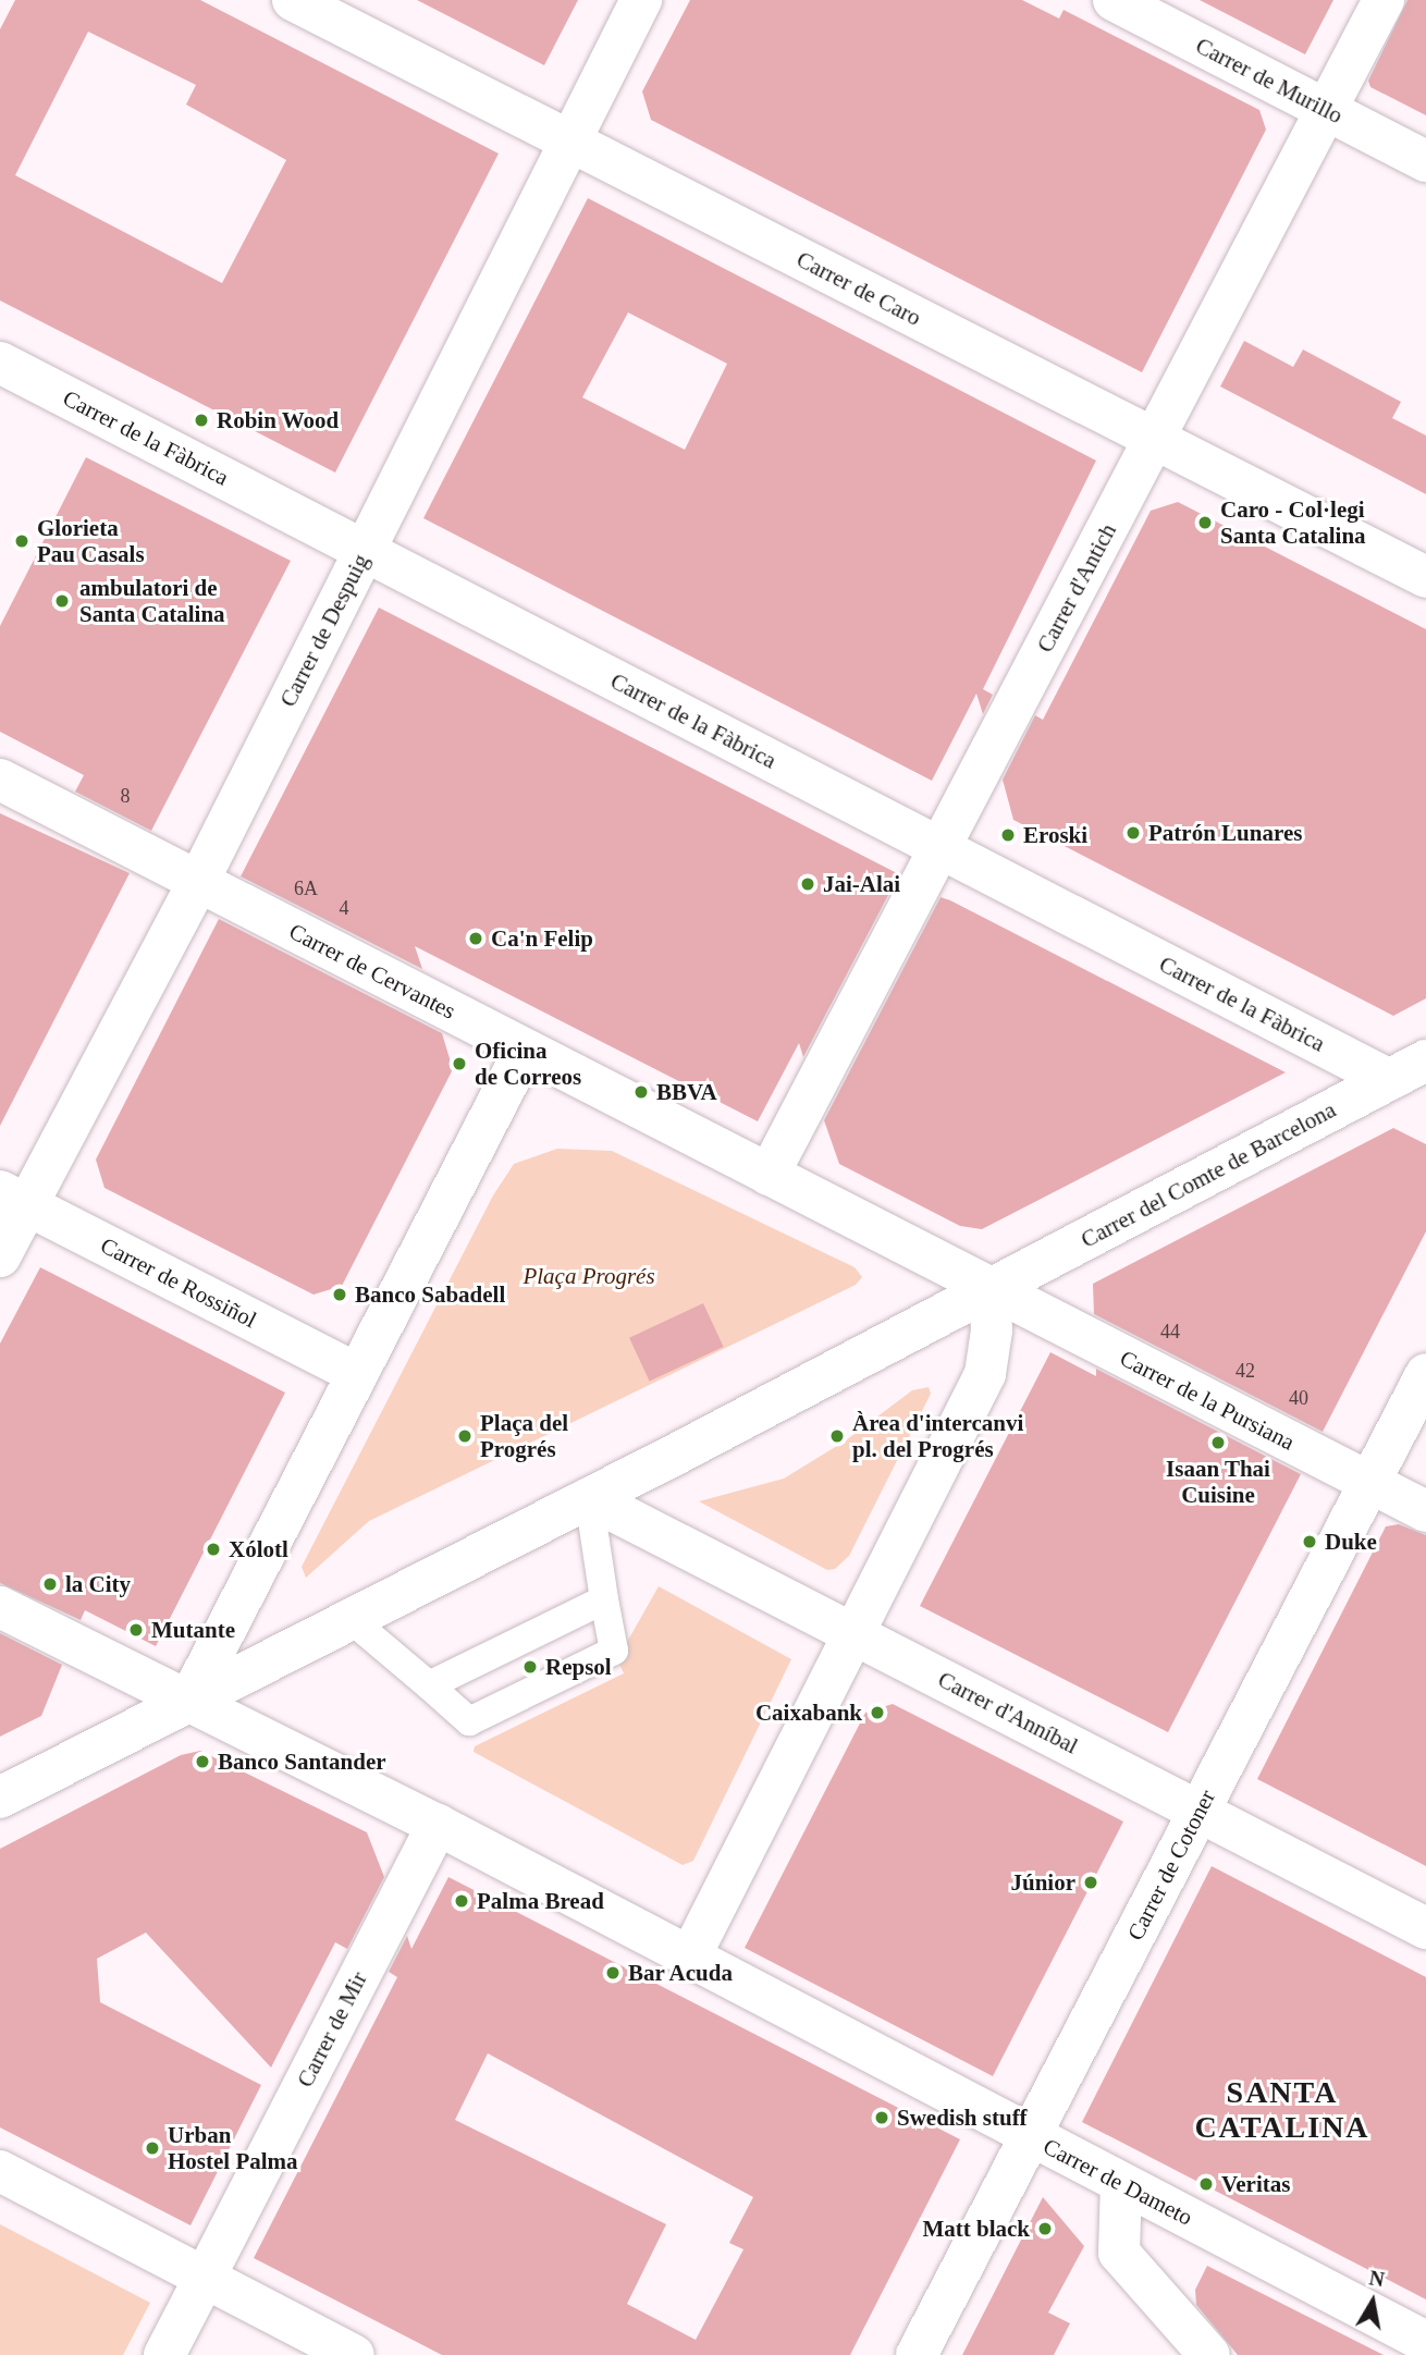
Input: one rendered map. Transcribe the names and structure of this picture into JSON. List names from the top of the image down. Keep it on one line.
{"streets":{"street":["Carrer de Murillo","Carrer de Caro","Carrer de la Fàbrica","Carrer d'Antich","Carrer de Despuig","Carrer de Cervantes","Carrer del Comte de Barcelona","Carrer de Rossiñol","Carrer de la Pursiana","Carrer d'Anníbal","Carrer de Cotoner","Carrer de Mir","Carrer de Dameto"]},"crossings":[["Carrer de Murillo","Carrer d'Antich"],["Carrer de Caro","Carrer d'Antich"],["Carrer de Caro","Carrer de Despuig"],["Carrer de la Fàbrica","Carrer d'Antich"],["Carrer de la Fàbrica","Carrer de Despuig"],["Carrer de la Fàbrica","Carrer del Comte de Barcelona"],["Carrer d'Antich","Carrer de Cervantes"],["Carrer de Despuig","Carrer de Cervantes"],["Carrer de Despuig","Carrer de Rossiñol"],["Carrer de Cervantes","Carrer del Comte de Barcelona"],["Carrer de Cervantes","Carrer de la Pursiana"],["Carrer del Comte de Barcelona","Carrer de la Pursiana"],["Carrer de la Pursiana","Carrer de Cotoner"],["Carrer d'Anníbal","Carrer de Cotoner"],["Carrer de Cotoner","Carrer de Dameto"]],"districts":["SANTA CATALINA"],"parks":["Plaça Progrés"],"places":["Robin Wood","Caro - Col·legi Santa Catalina","Glorieta Pau Casals","ambulatori de Santa Catalina","Patrón Lunares","Eroski","Jai-Alai","Ca'n Felip","Oficina de Correos","BBVA","Banco Sabadell","Plaça del Progrés","Àrea d'intercanvi pl. del Progrés","Isaan Thai Cuisine","Duke","Xólotl","la City","Mutante","Repsol","Caixabank","Banco Santander","Júnior","Palma Bread","Bar Acuda","Swedish stuff","Urban Hostel Palma","Veritas","Matt black"],"house_numbers":["8","6A","4","44","42","40"],"north":"top"}
